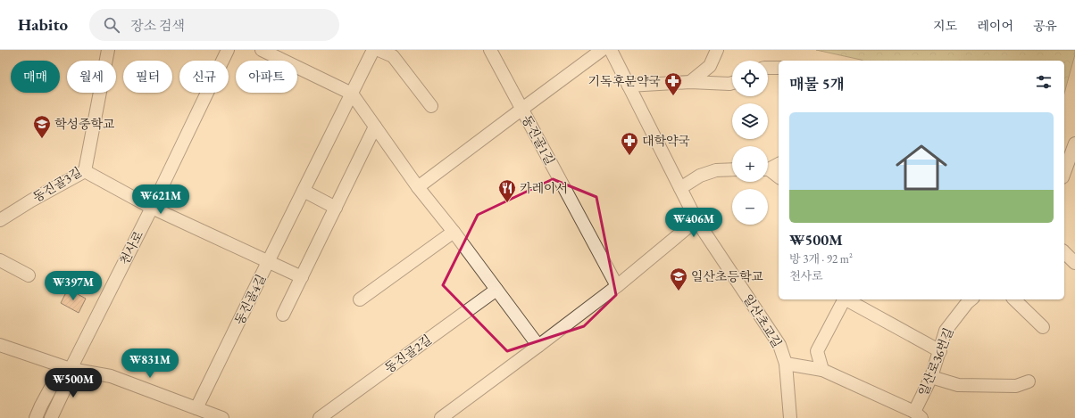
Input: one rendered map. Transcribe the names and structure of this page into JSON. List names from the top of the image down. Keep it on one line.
{"streets":{"street":["동진골1길","동진골3길","천사로","동진골4길","일산초교길","동진골2길","일산로36번길"]},"crossings":[["일산초교길","일산로36번길"]],"places":{"pharmacy":["기독후문약국","대학약국"],"school or university":["학성중학교","일산초등학교"],"restaurant":["카레이서"]},"page":{"header":"Habito","search":"장소 검색","nav":["지도","레이어","공유"],"map_buttons":["+","−"],"chip":["매매","월세","필터","신규","아파트"],"heading":"매물 5개","list":[{"name":"₩500M","note":"방 3개 · 92 m² · 천사로"}],"price":["₩621M","₩406M","₩397M","₩831M","₩500M"]}}
